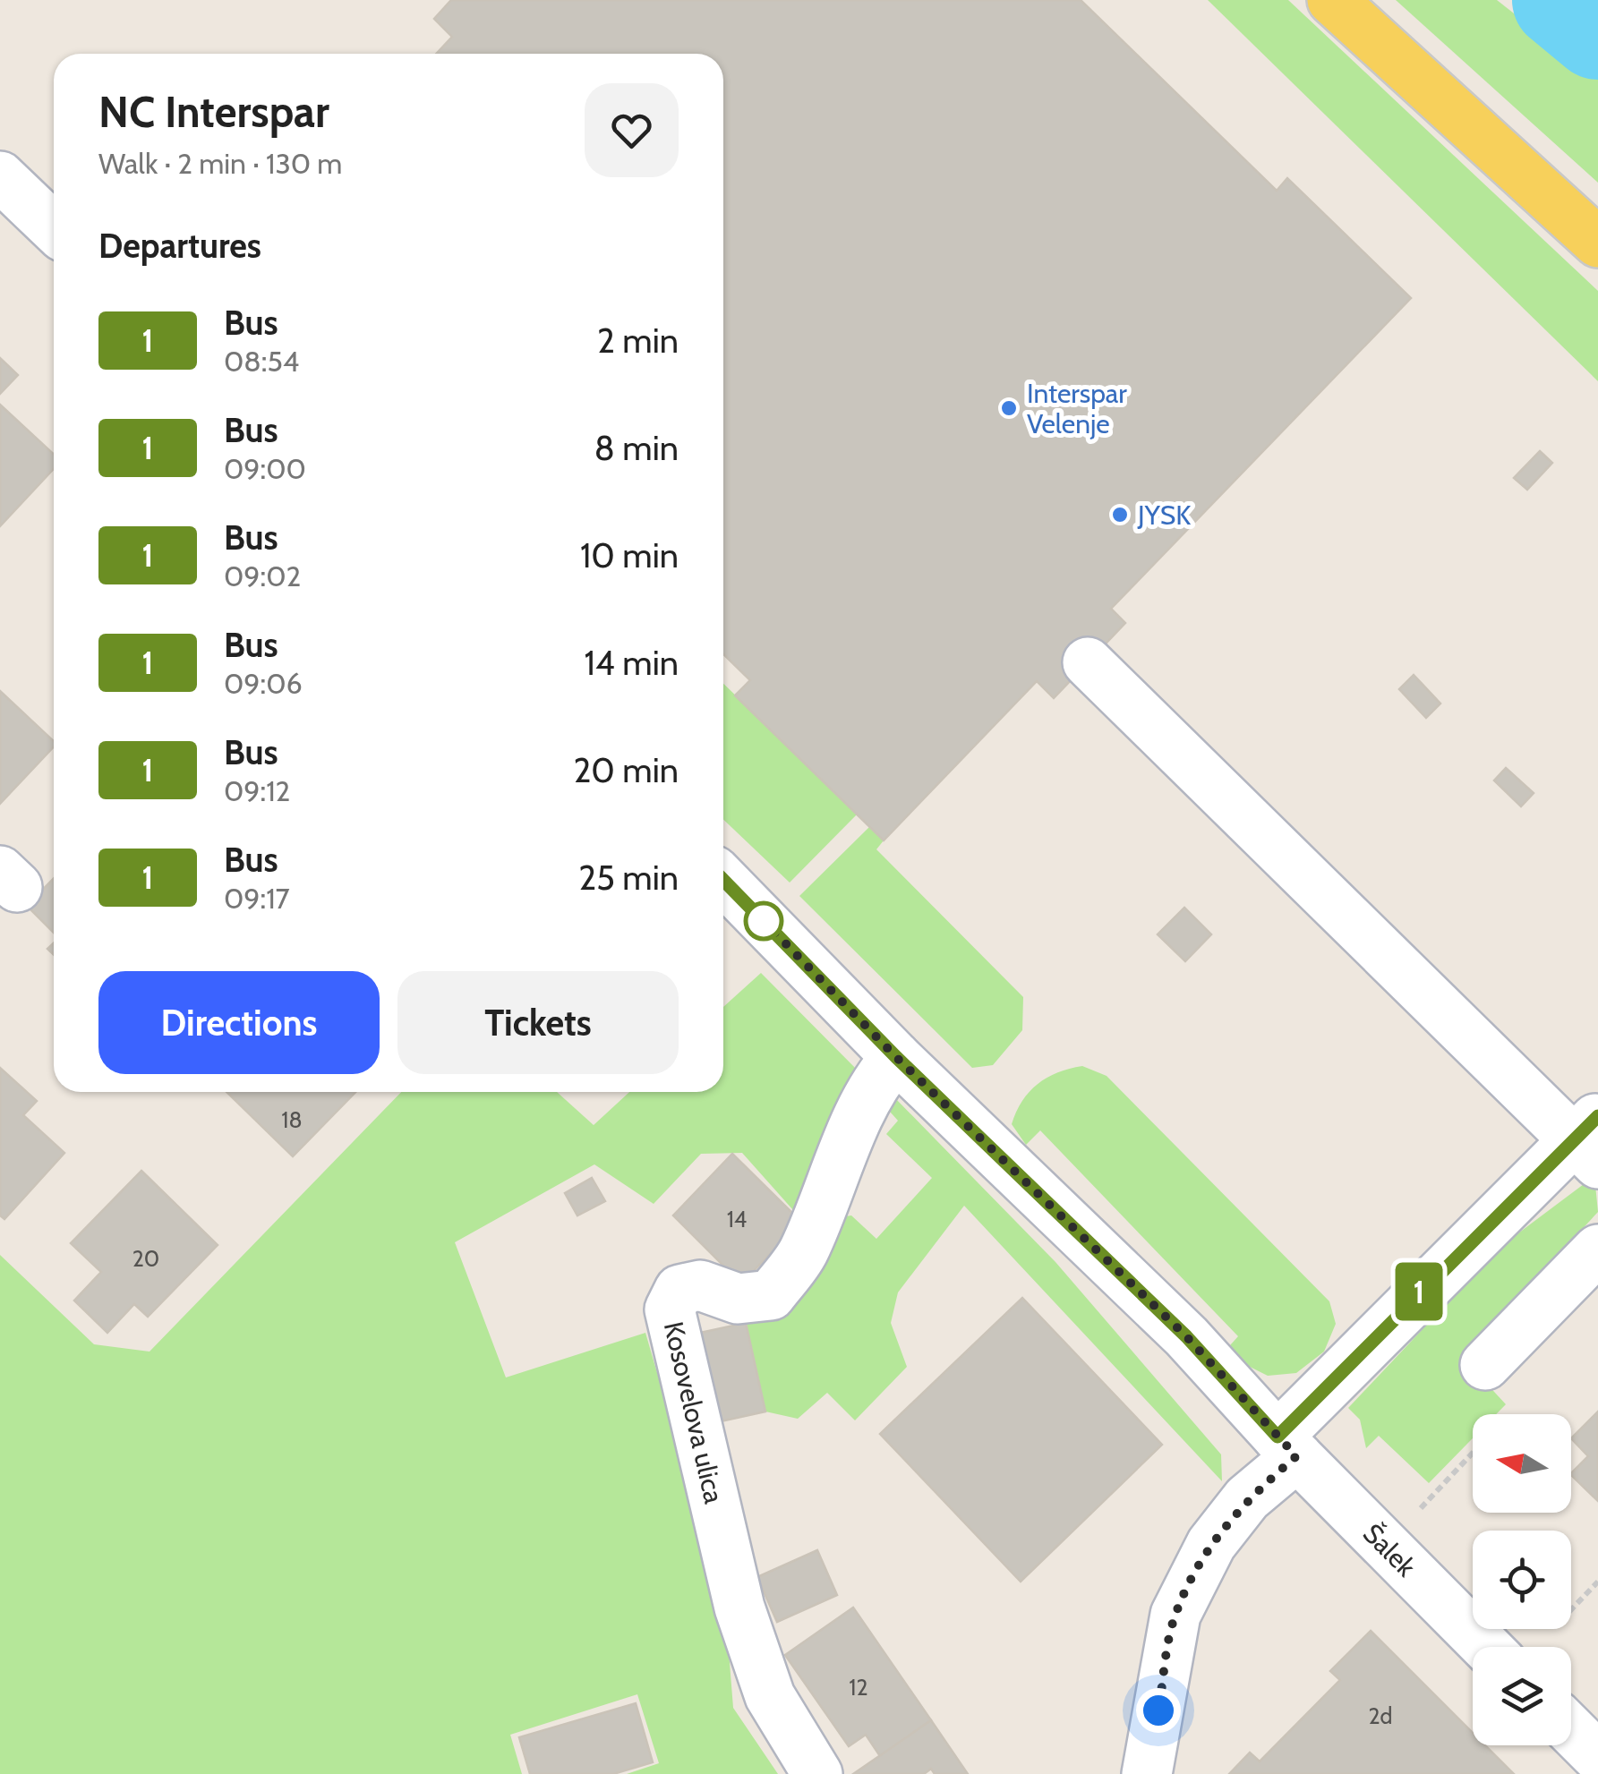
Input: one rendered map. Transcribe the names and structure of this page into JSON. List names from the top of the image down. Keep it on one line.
{"streets":{"street":["Kosovelova ulica","Šalek"]},"crossings":[["Kosovelova ulica","Šalek"]],"places":["Interspar Velenje","JYSK"],"lines":["bus line 1"],"house_numbers":["18","14","20","12","2d"],"north":"left","page":{"on_map":"1","heading":[["NC Interspar","Walk · 2 min · 130 m"],"Departures"],"list":[{"mark":"1","name":"Bus","note":"08:54","value":"2 min"},{"mark":"1","name":"Bus","note":"09:00","value":"8 min"},{"mark":"1","name":"Bus","note":"09:02","value":"10 min"},{"mark":"1","name":"Bus","note":"09:06","value":"14 min"},{"mark":"1","name":"Bus","note":"09:12","value":"20 min"},{"mark":"1","name":"Bus","note":"09:17","value":"25 min"}],"buttons":["Directions","Tickets"]}}
